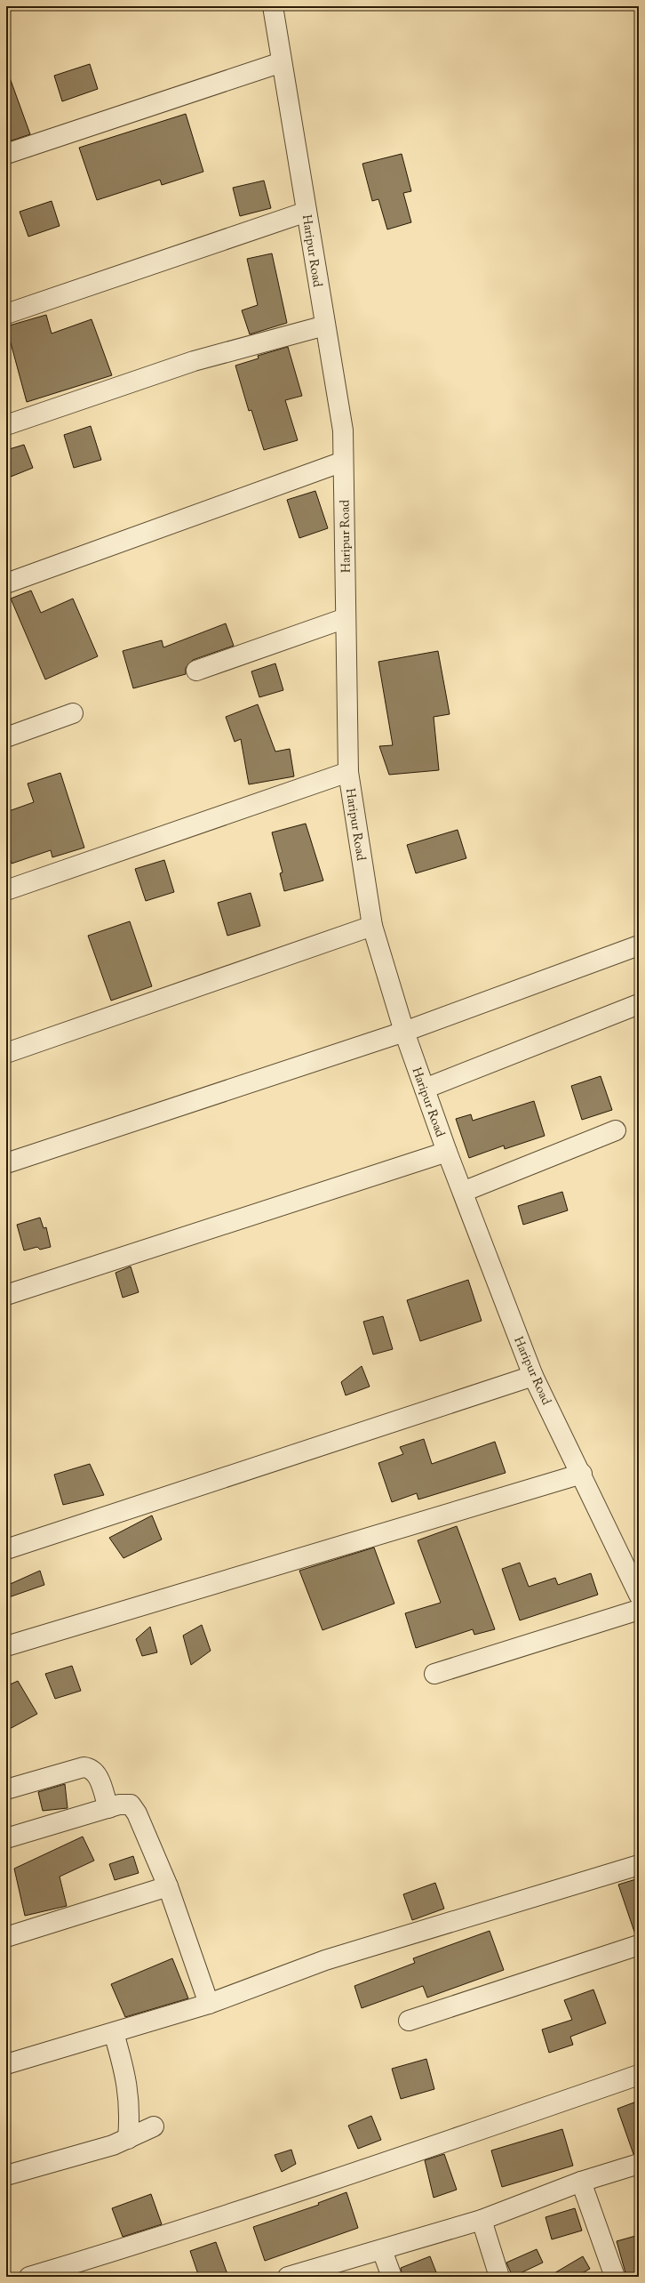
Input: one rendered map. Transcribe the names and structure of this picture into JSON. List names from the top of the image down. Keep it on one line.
{"streets":{"street":["Haripur Road"]}}
